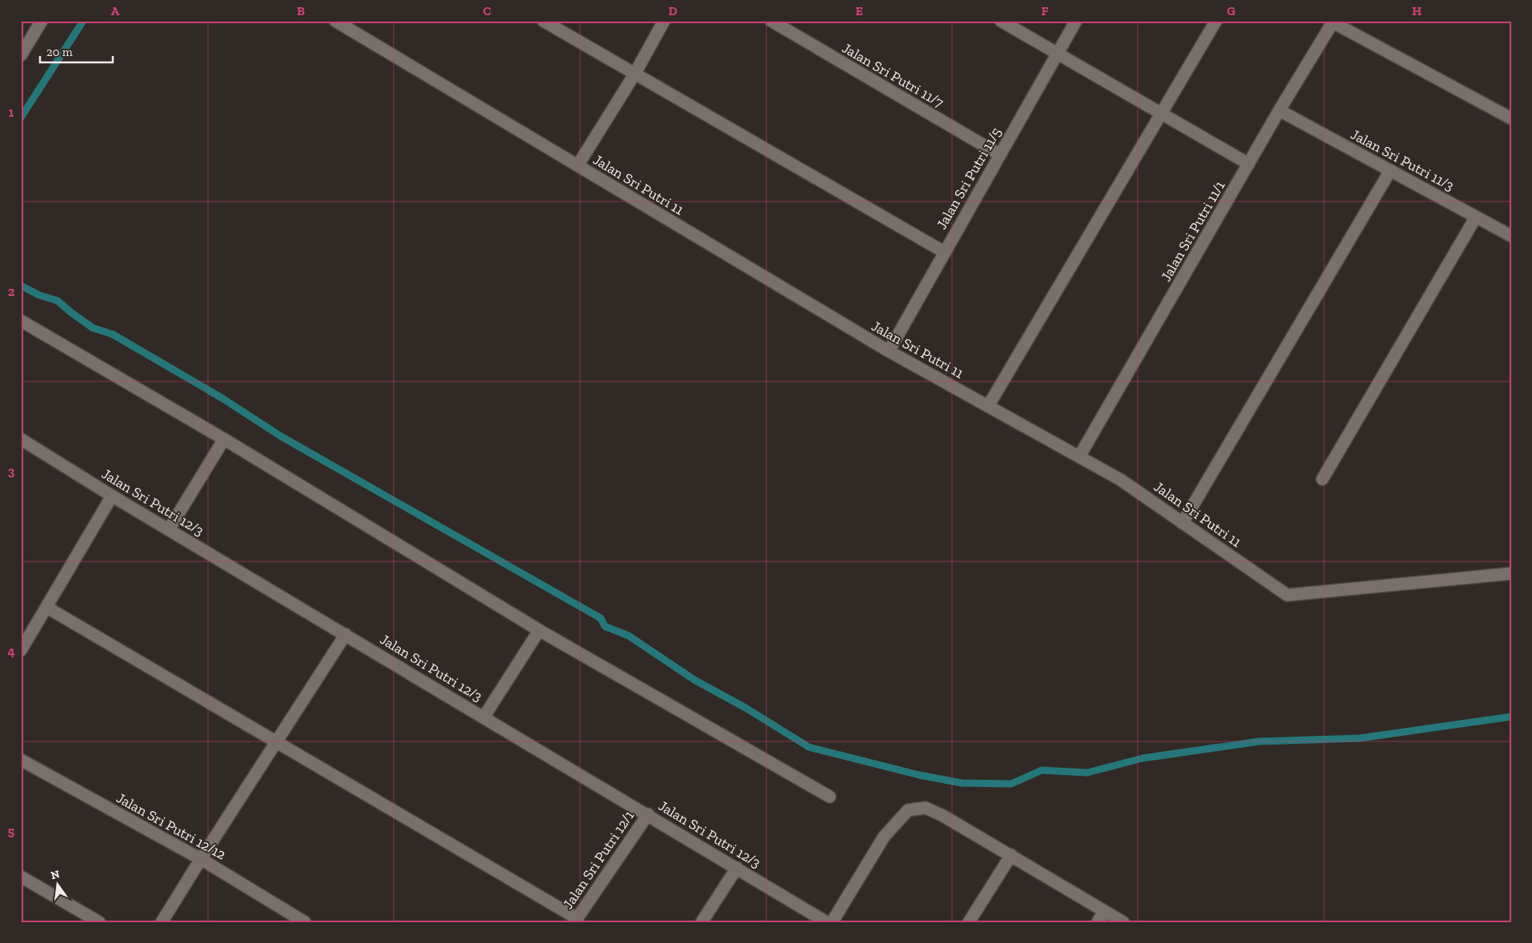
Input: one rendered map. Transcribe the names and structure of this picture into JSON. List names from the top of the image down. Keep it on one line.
{"streets":{"street":["Jalan Sri Putri 11/7","Jalan Sri Putri 11/3","Jalan Sri Putri 11/5","Jalan Sri Putri 11","Jalan Sri Putri 11/1","Jalan Sri Putri 12/3","Jalan Sri Putri 12/12","Jalan Sri Putri 12/1"]},"crossings":[["Jalan Sri Putri 11/7","Jalan Sri Putri 11/5"],["Jalan Sri Putri 11/3","Jalan Sri Putri 11/1"],["Jalan Sri Putri 11/5","Jalan Sri Putri 11"],["Jalan Sri Putri 11","Jalan Sri Putri 11/1"],["Jalan Sri Putri 12/3","Jalan Sri Putri 12/1"]],"scale_bar":"20 m","north":"top","grid":{"columns":["A","B","C","D","E","F","G","H"],"rows":["1","2","3","4","5"]}}
